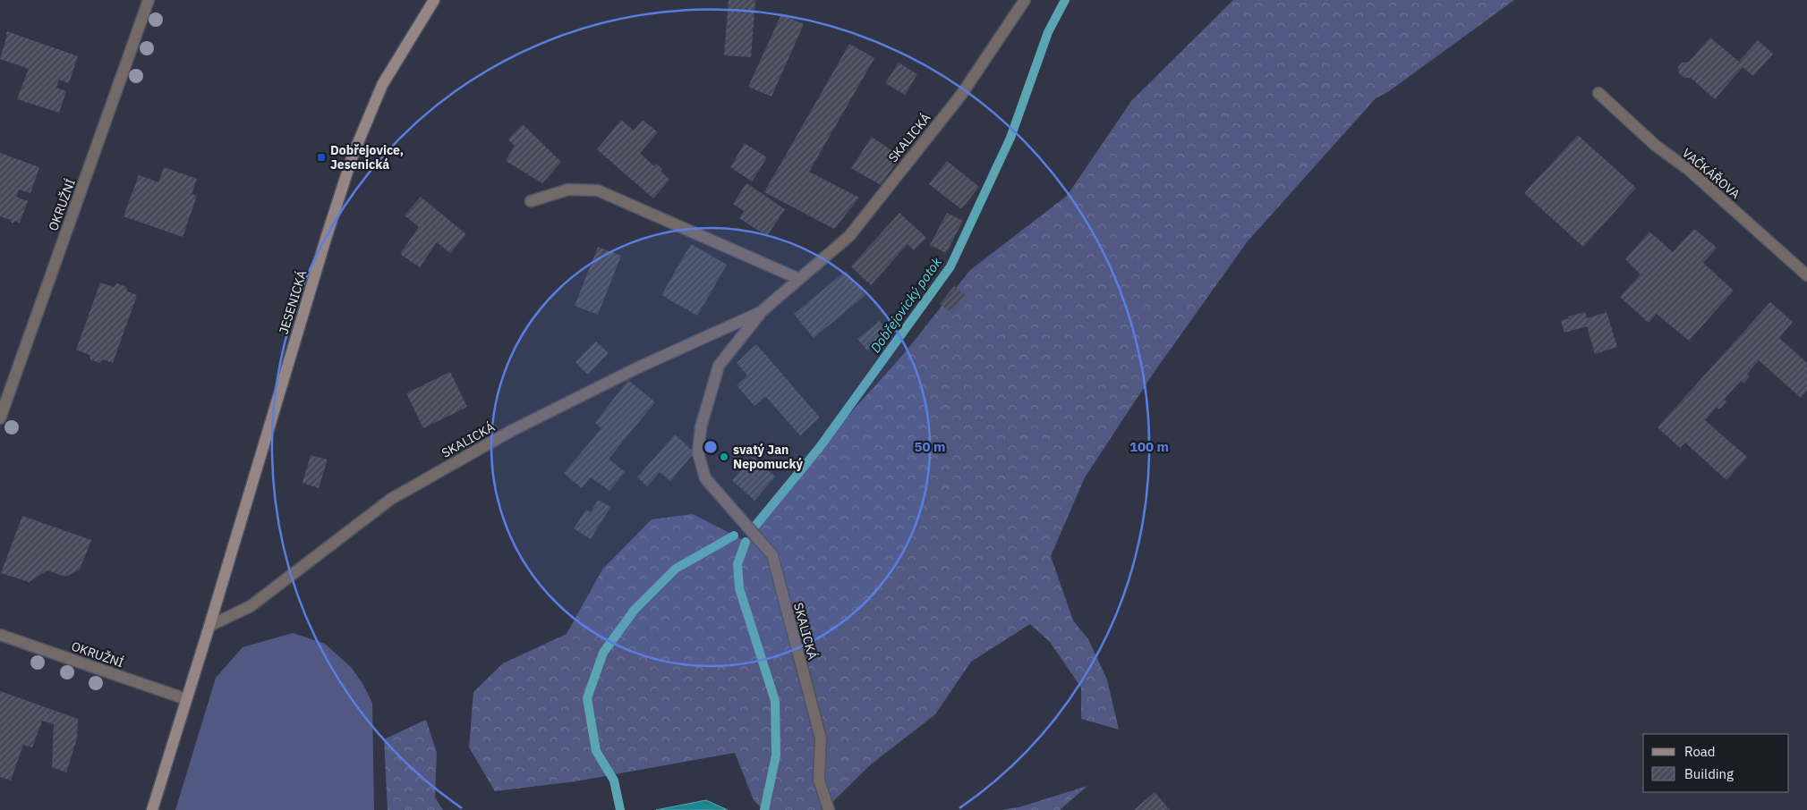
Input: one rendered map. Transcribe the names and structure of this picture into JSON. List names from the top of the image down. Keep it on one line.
{"streets":{"street":["SKALICKÁ","VAČKÁŘOVA","OKRUŽNÍ","JESENICKÁ"]},"crossings":[["SKALICKÁ","JESENICKÁ"],["OKRUŽNÍ","JESENICKÁ"]],"water":["Dobřejovický potok"],"places":{"transit":["Dobřejovice, Jesenická"],"other":["svatý Jan Nepomucký"]},"legend":["Road","Building"],"rings":["50 m","100 m"]}
